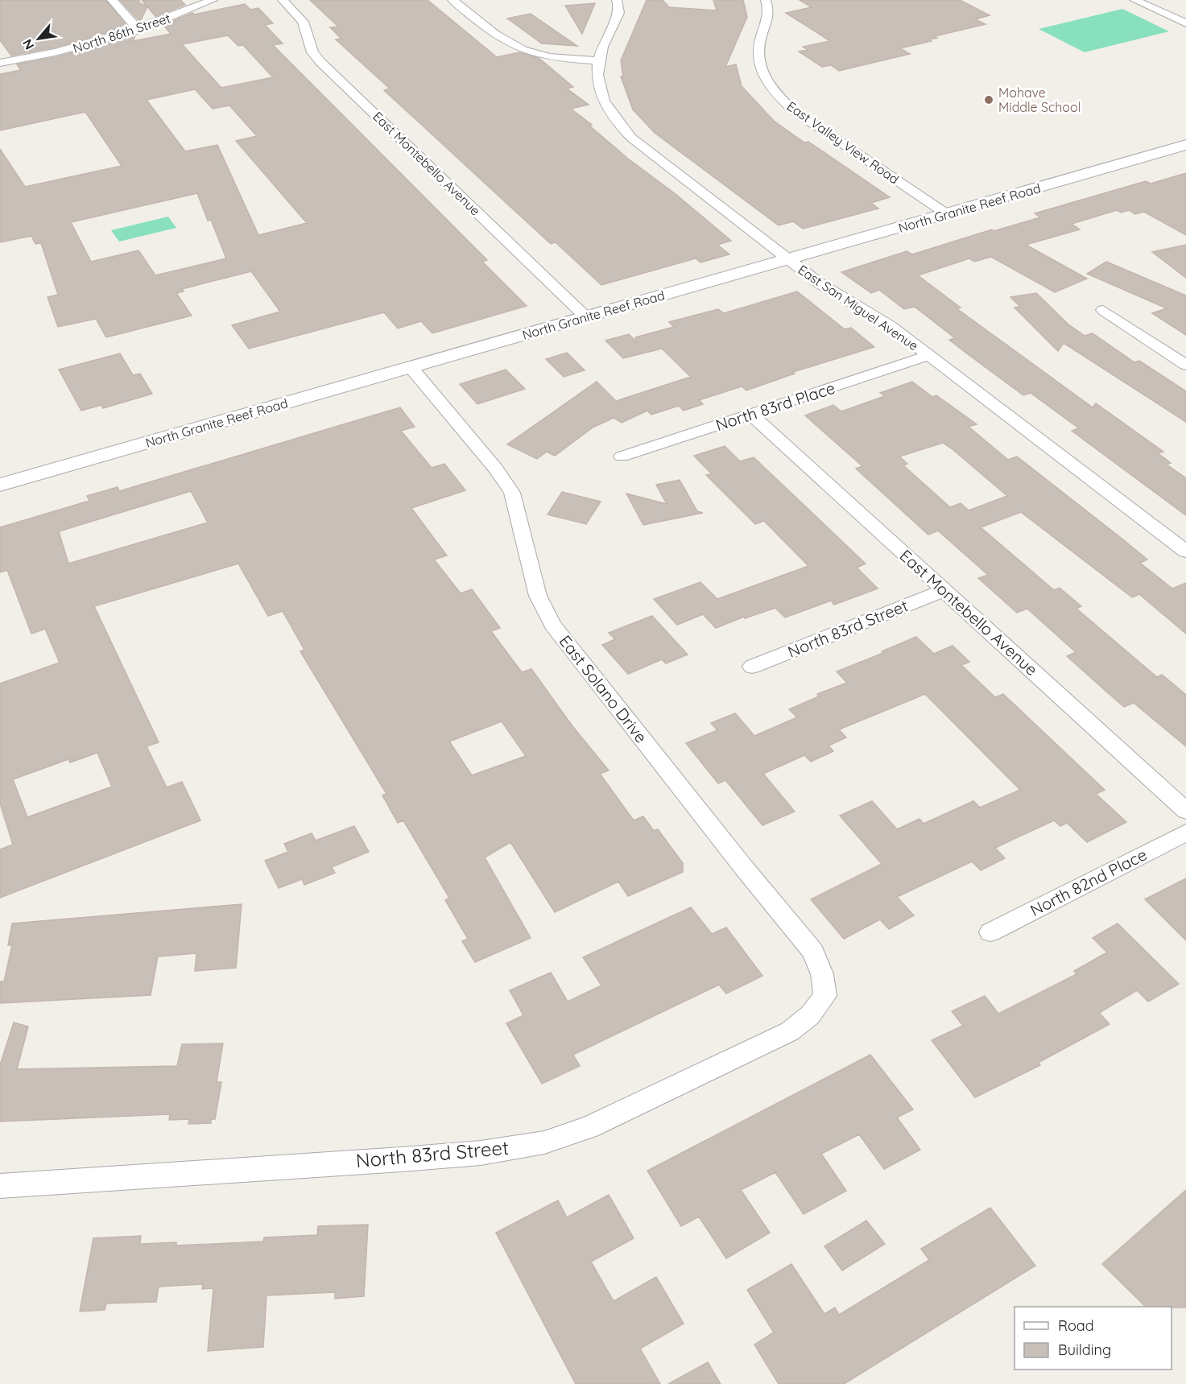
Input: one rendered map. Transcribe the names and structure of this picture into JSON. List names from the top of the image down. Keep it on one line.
{"streets":{"street":["North 86th Street","East Valley View Road","East Montebello Avenue","North Granite Reef Road","East San Miguel Avenue","North 83rd Place","North 83rd Street","East Solano Drive","North 82nd Place"]},"crossings":[["East Valley View Road","North Granite Reef Road"],["East Montebello Avenue","North Granite Reef Road"],["East Montebello Avenue","North 83rd Place"],["East Montebello Avenue","North 83rd Street"],["North Granite Reef Road","East San Miguel Avenue"],["North Granite Reef Road","East Solano Drive"],["East San Miguel Avenue","North 83rd Place"],["North 83rd Street","East Solano Drive"]],"places":["Mohave Middle School"],"legend":["Road","Building"],"north":"bottom left"}
